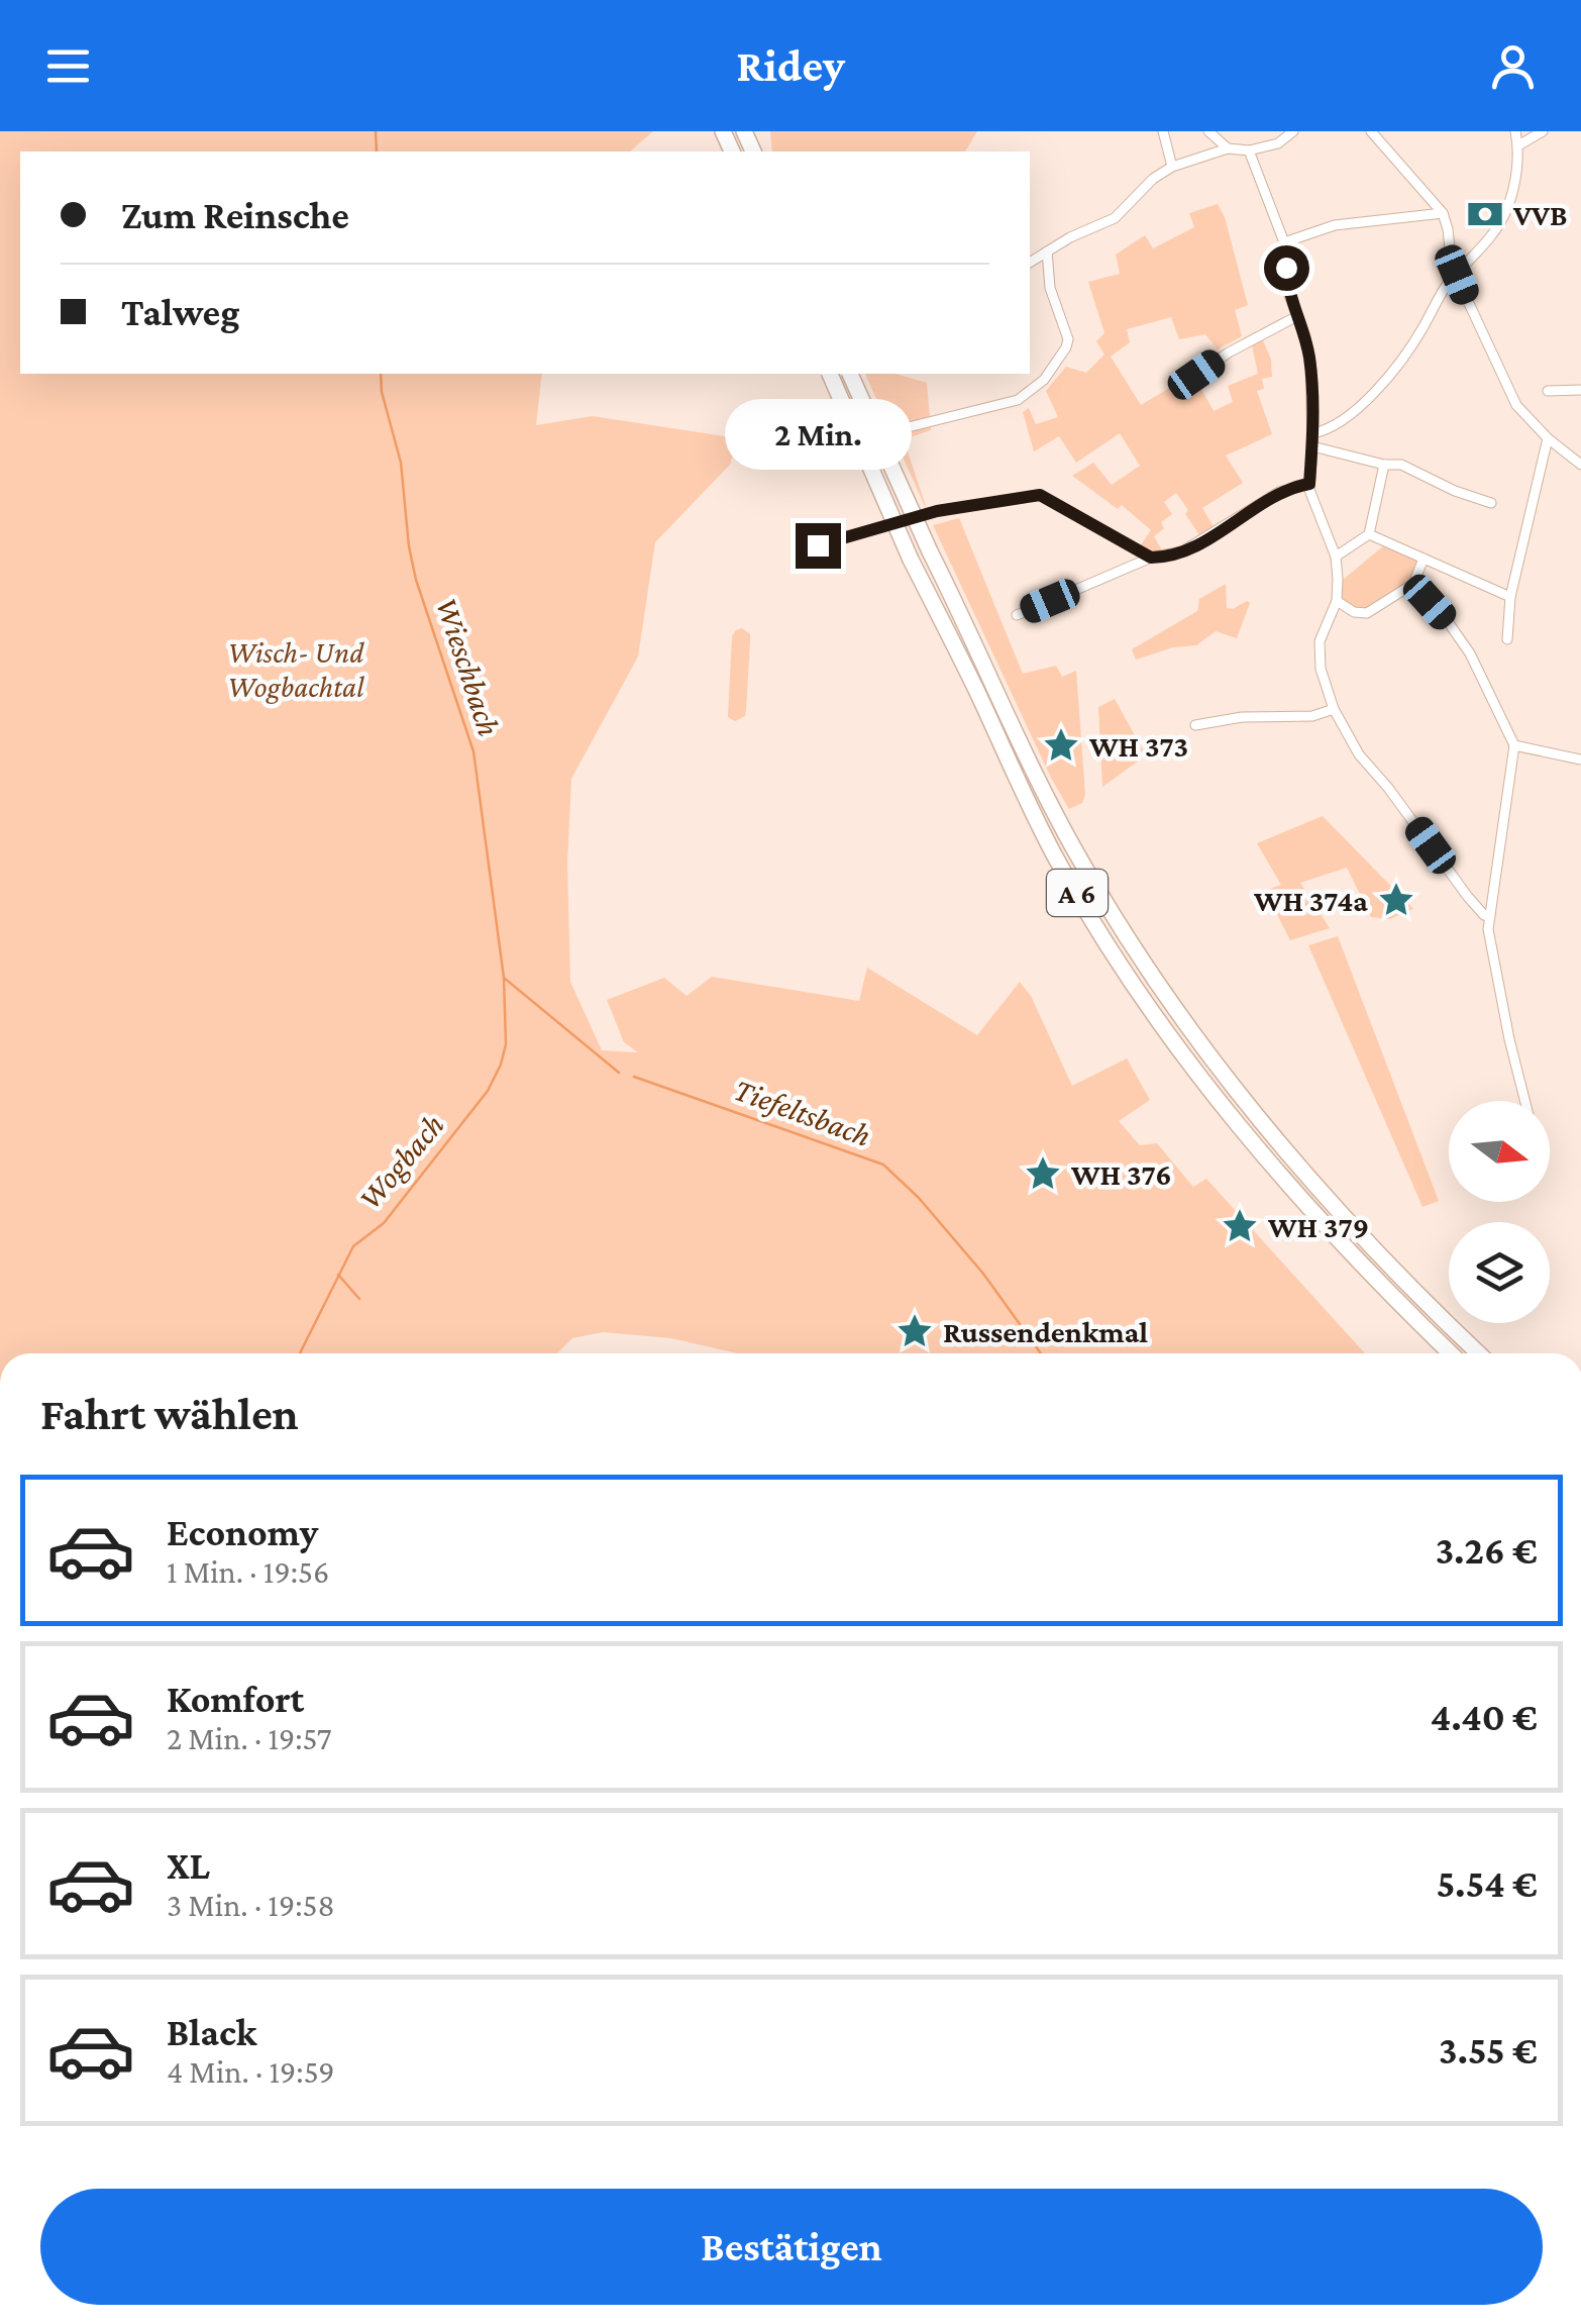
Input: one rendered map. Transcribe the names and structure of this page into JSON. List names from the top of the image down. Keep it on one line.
{"streets":{"highway":["A 6"]},"water":["Wieschbach","Tiefeltsbach","Wogbach"],"parks":["Wisch- Und Wogbachtal"],"places":{"bank":["VVB"],"place":["WH 373","WH 374a","WH 376","WH 379","Russendenkmal"]},"north":"right","page":{"header":"Ridey","banner":["Zum Reinsche","Talweg"],"bubble":"2 Min.","heading":"Fahrt wählen","list":[{"name":"Economy","note":"1 Min. · 19:56","value":"3.26 €"},{"name":"Komfort","note":"2 Min. · 19:57","value":"4.40 €"},{"name":"XL","note":"3 Min. · 19:58","value":"5.54 €"},{"name":"Black","note":"4 Min. · 19:59","value":"3.55 €"}],"buttons":"Bestätigen"}}
